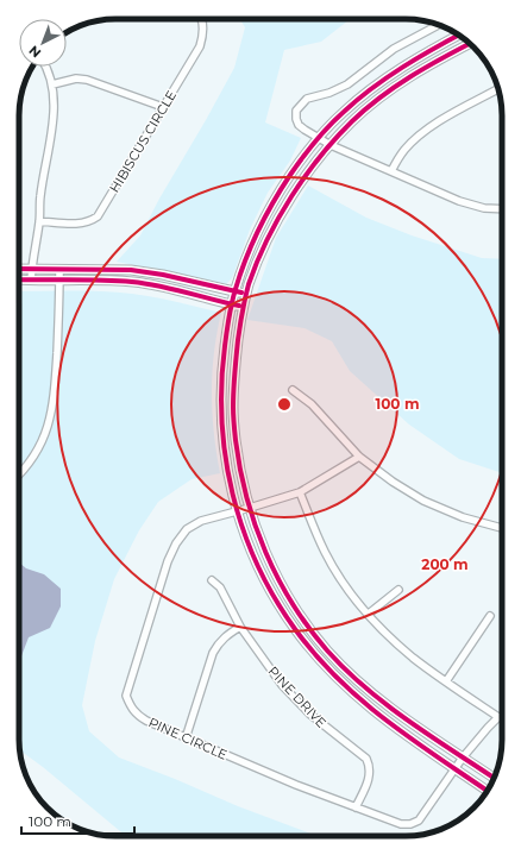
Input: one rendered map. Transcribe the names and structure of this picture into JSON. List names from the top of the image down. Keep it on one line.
{"streets":{"street":["HIBISCUS CIRCLE","PINE DRIVE","PINE CIRCLE"]},"crossings":[["PINE DRIVE","PINE CIRCLE"]],"scale_bar":"100 m","north":"bottom left","rings":["100 m","200 m"]}
